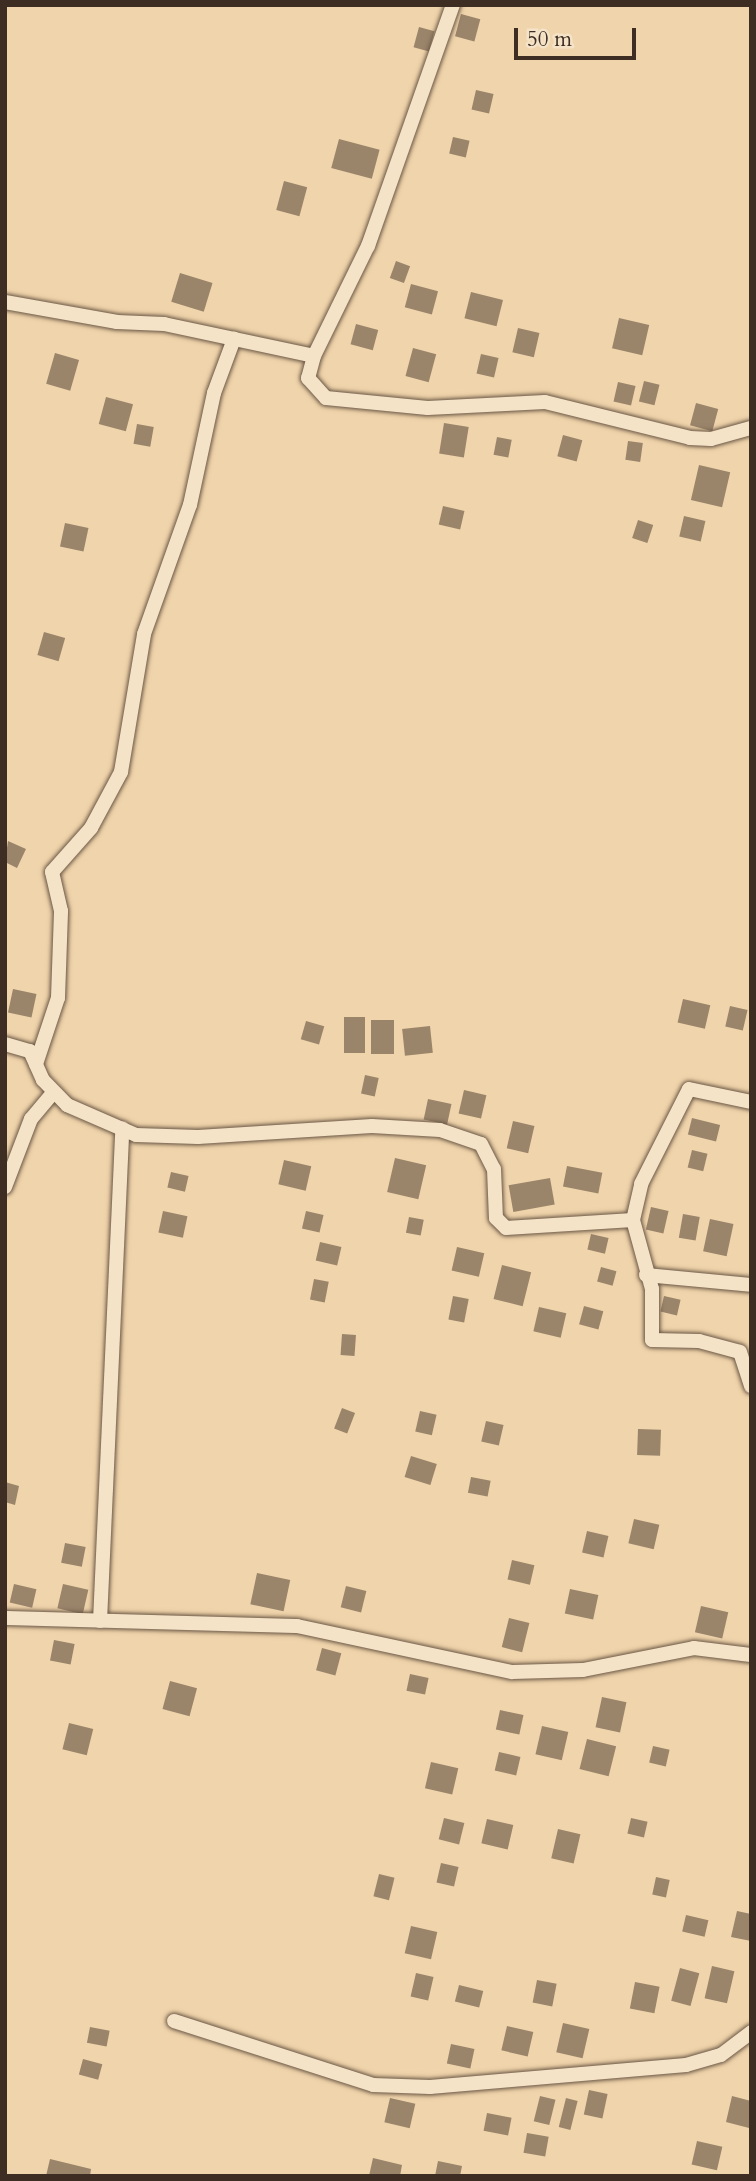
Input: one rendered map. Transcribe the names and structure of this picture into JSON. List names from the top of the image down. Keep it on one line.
{"scale_bar":"50 m"}
